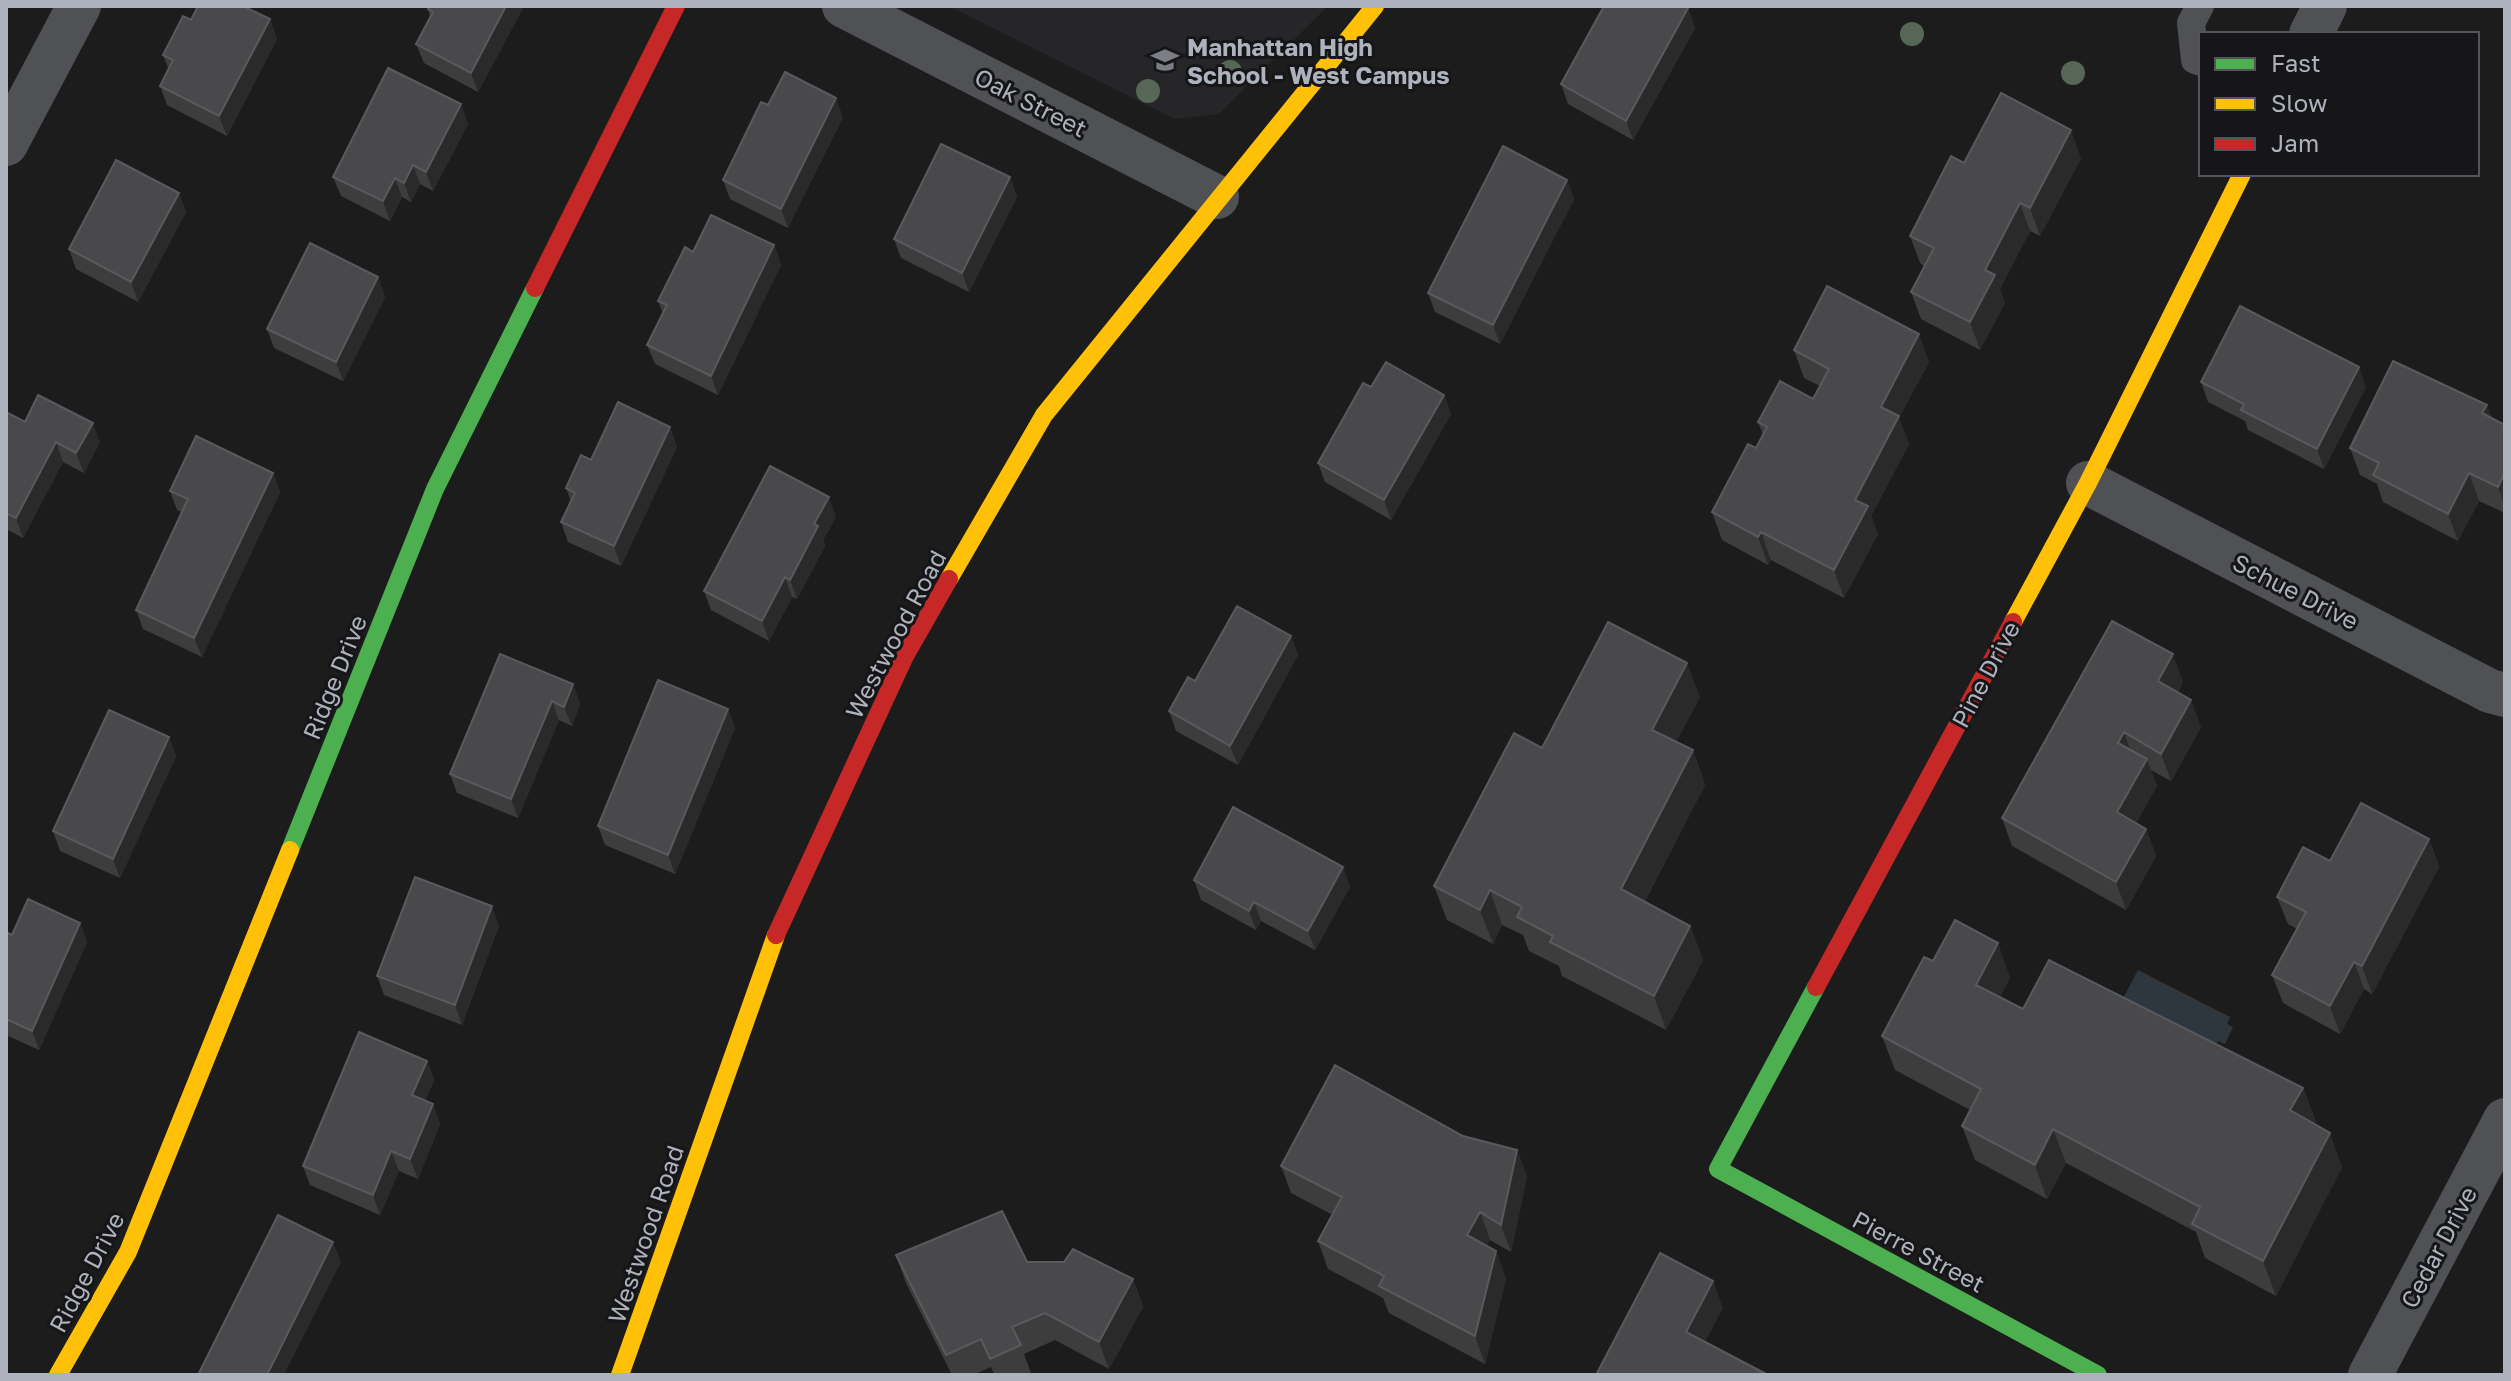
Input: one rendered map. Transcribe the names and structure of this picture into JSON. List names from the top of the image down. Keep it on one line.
{"streets":{"street":["Oak Street","Schue Drive","Westwood Road","Pine Drive","Ridge Drive","Cedar Drive","Pierre Street"]},"crossings":[["Oak Street","Westwood Road"],["Schue Drive","Pine Drive"],["Pine Drive","Pierre Street"]],"places":{"school or university":["Manhattan High School - West Campus"]},"legend":["Fast","Slow","Jam"]}
